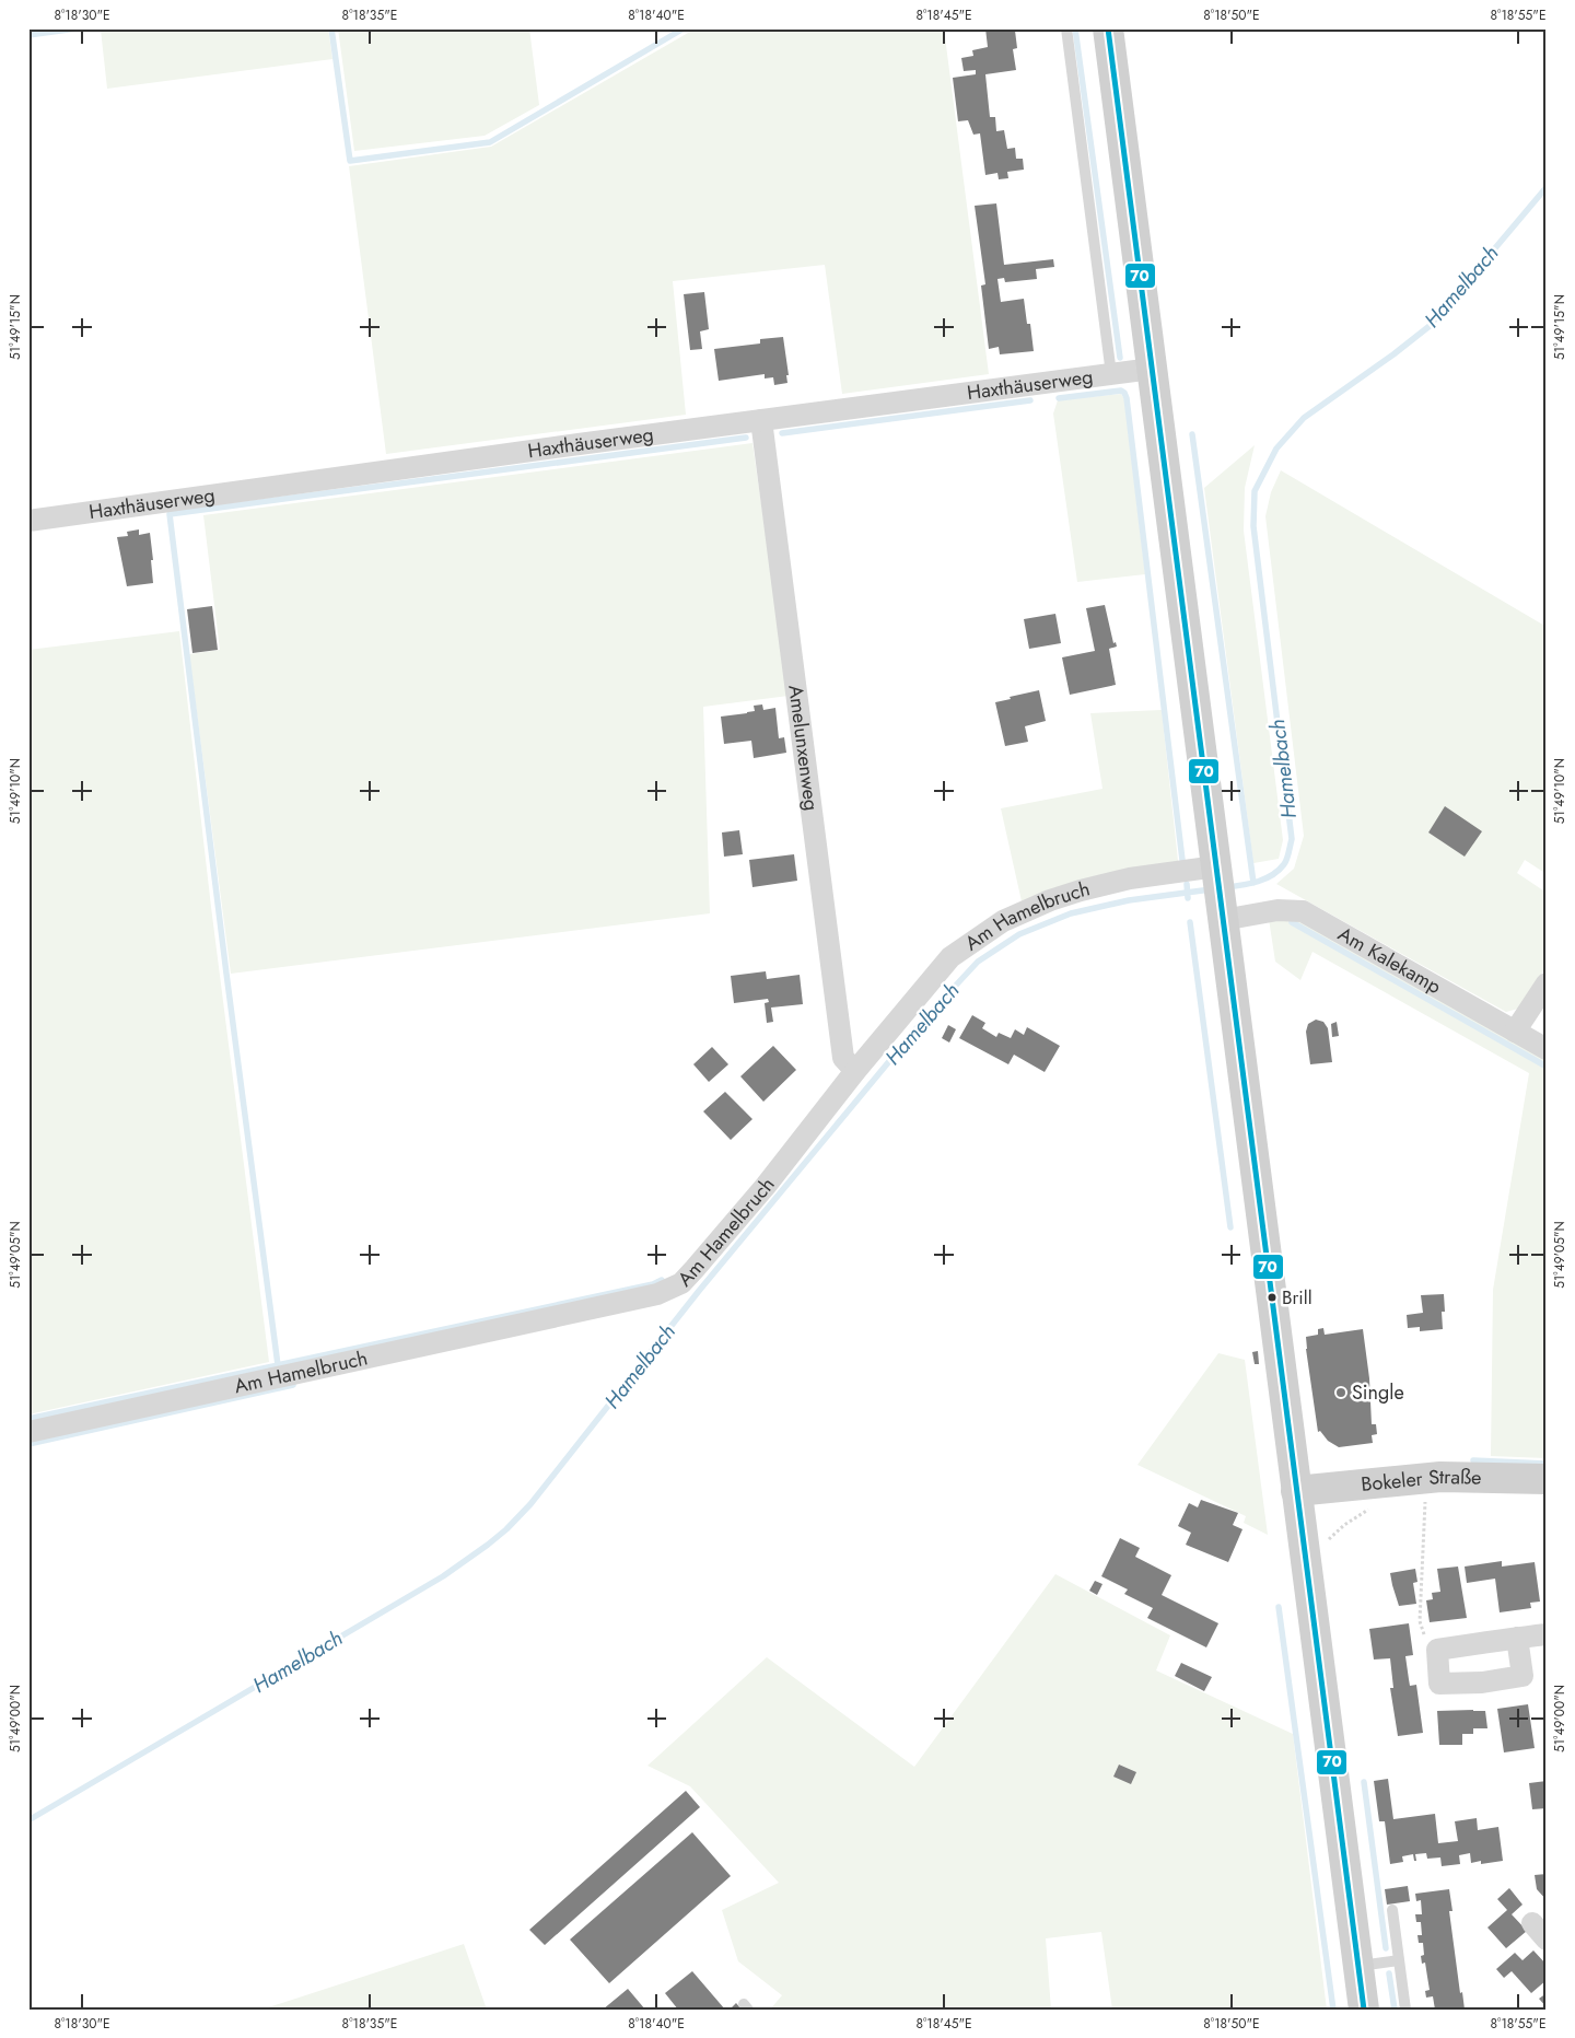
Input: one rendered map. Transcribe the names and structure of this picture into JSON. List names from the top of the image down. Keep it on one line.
{"streets":{"street":["Haxthäuserweg","Amelunxenweg","Am Hamelbruch","Am Kalekamp","Bokeler Straße"]},"crossings":[["Haxthäuserweg","Amelunxenweg"],["Amelunxenweg","Am Hamelbruch"]],"water":["Hamelbach"],"places":["Brill","Single"],"lines":["transit line 70"],"coordinates":["8°18'30\"E","8°18'35\"E","8°18'40\"E","8°18'45\"E","8°18'50\"E","8°18'55\"E","51°49'15\"N","51°49'10\"N","51°49'05\"N","51°49'00\"N"]}
